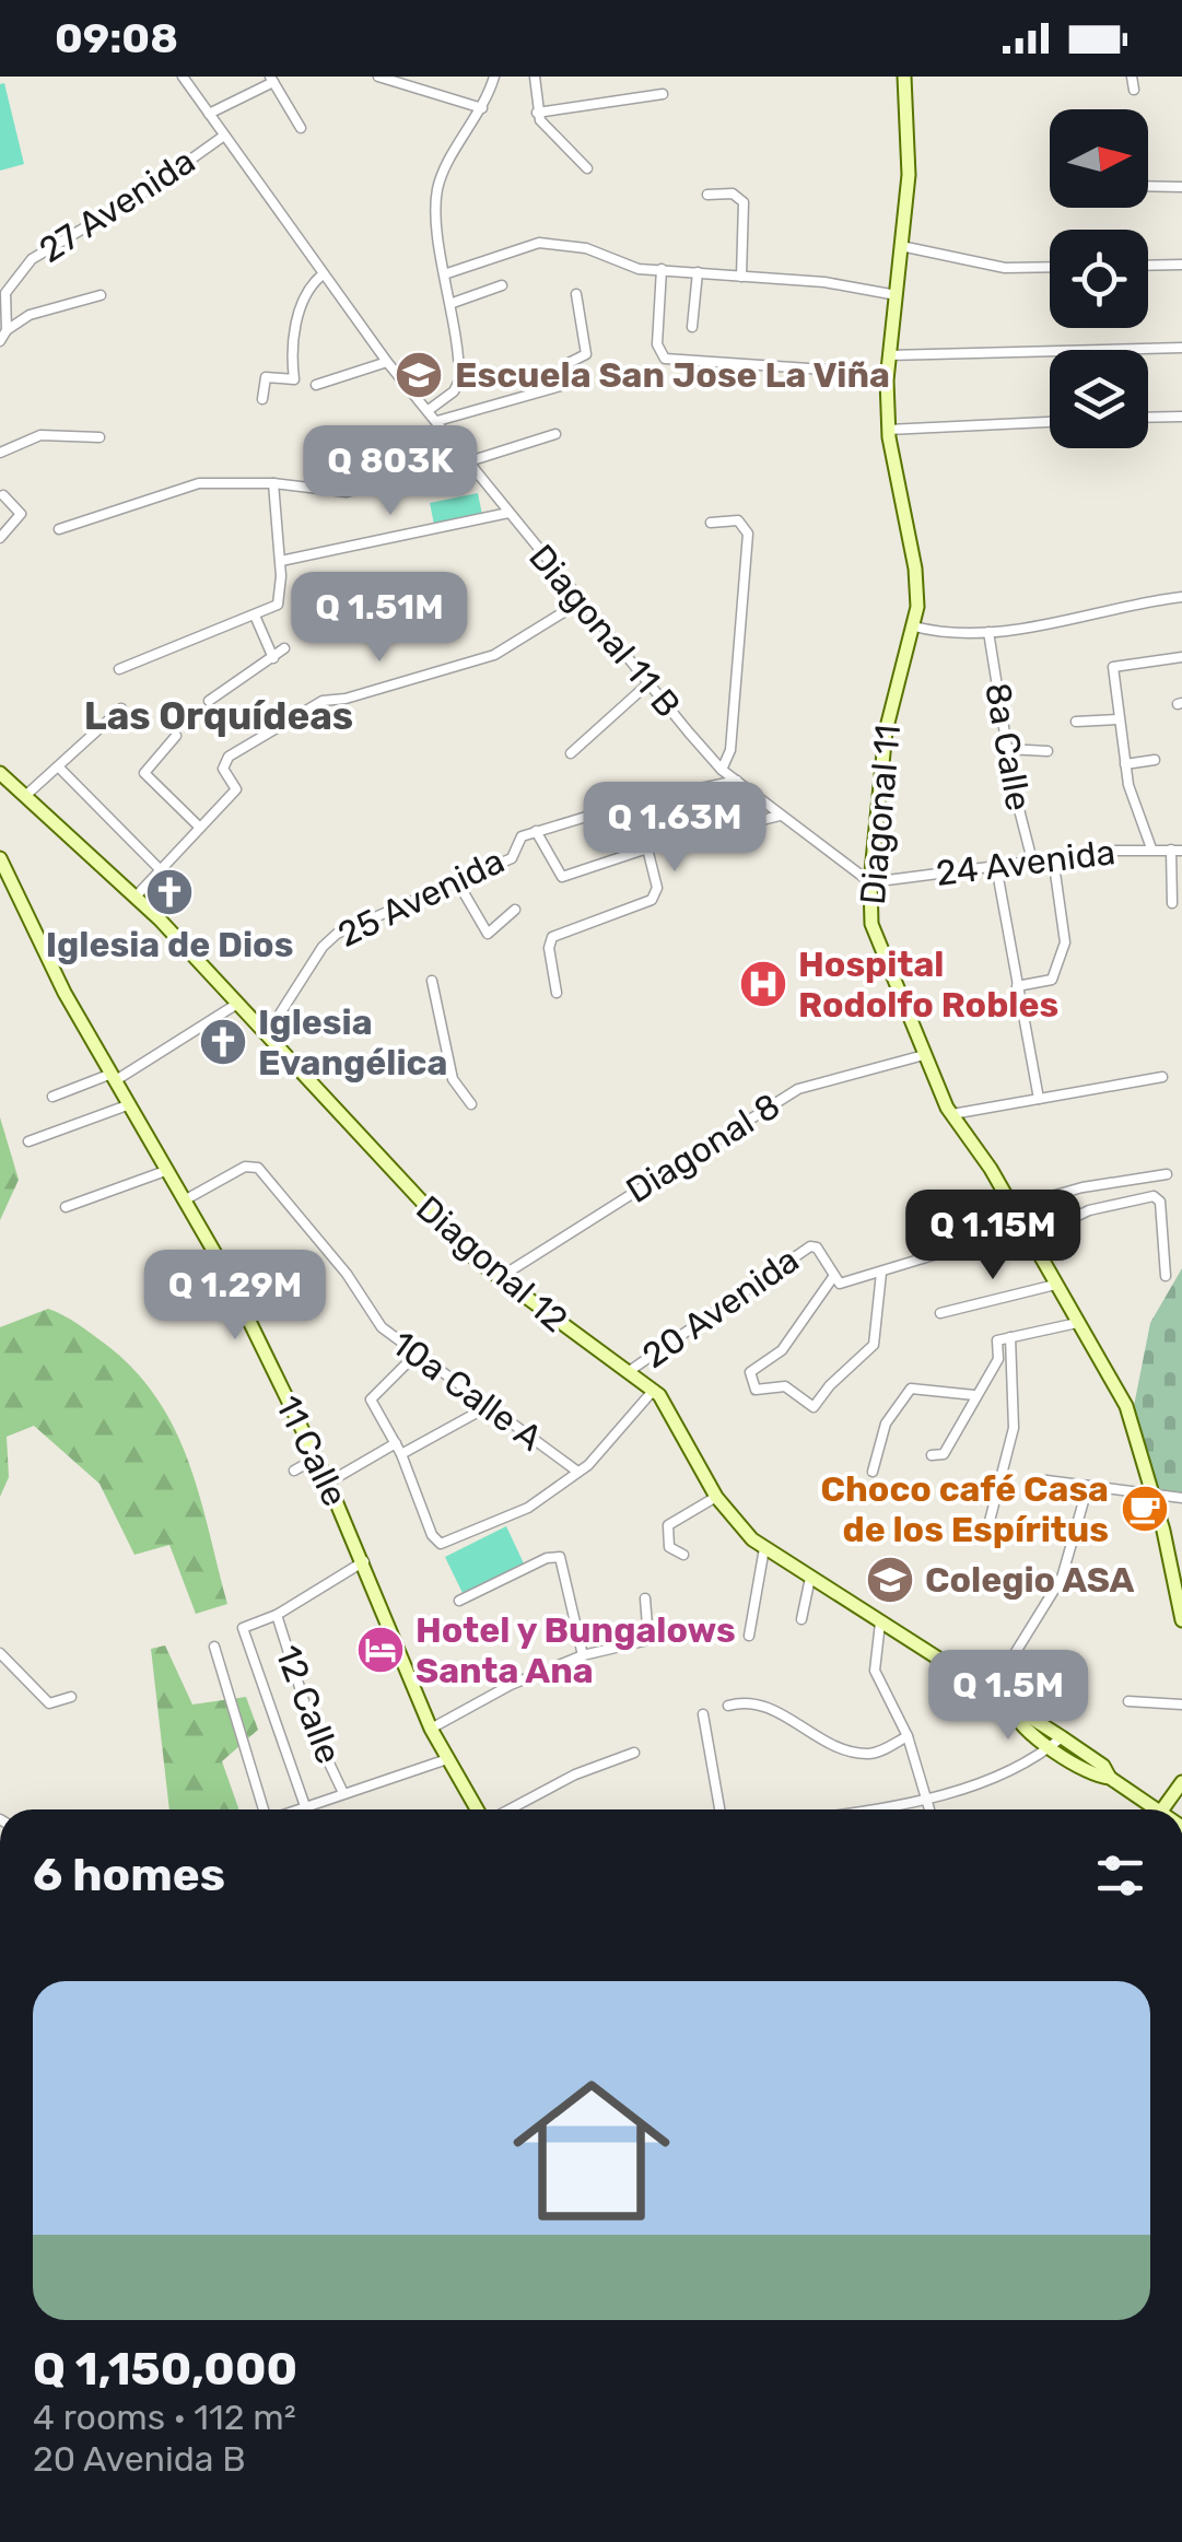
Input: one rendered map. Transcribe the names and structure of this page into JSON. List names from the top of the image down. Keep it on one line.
{"streets":{"street":["27 Avenida","Diagonal 11 B","8a Calle","Diagonal 11","24 Avenida","25 Avenida","Diagonal 8","Diagonal 12","20 Avenida","10a Calle A","11 Calle","12 Calle"]},"crossings":[["27 Avenida","Diagonal 11 B"],["Diagonal 11 B","Diagonal 11"],["Diagonal 11 B","24 Avenida"],["Diagonal 11 B","25 Avenida"],["8a Calle","24 Avenida"],["Diagonal 11","24 Avenida"],["Diagonal 11","Diagonal 8"],["25 Avenida","Diagonal 12"],["Diagonal 8","Diagonal 12"],["Diagonal 12","20 Avenida"],["Diagonal 12","10a Calle A"],["10a Calle A","11 Calle"]],"districts":["Las Orquídeas"],"places":{"school or university":["Escuela San Jose La Viña","Colegio ASA"],"church":["Iglesia de Dios","Iglesia Evangélica"],"hospital":["Hospital Rodolfo Robles"],"cafe":["Choco café Casa de los Espíritus"],"hotel":["Hotel y Bungalows Santa Ana"]},"north":"right","page":{"status":"09:08","price":["Q 803K","Q 1.51M","Q 1.63M","Q 1.15M","Q 1.29M","Q 1.5M"],"heading":"6 homes","list":[{"name":"Q 1,150,000","note":"4 rooms · 112 m² · 20 Avenida B"}]}}
